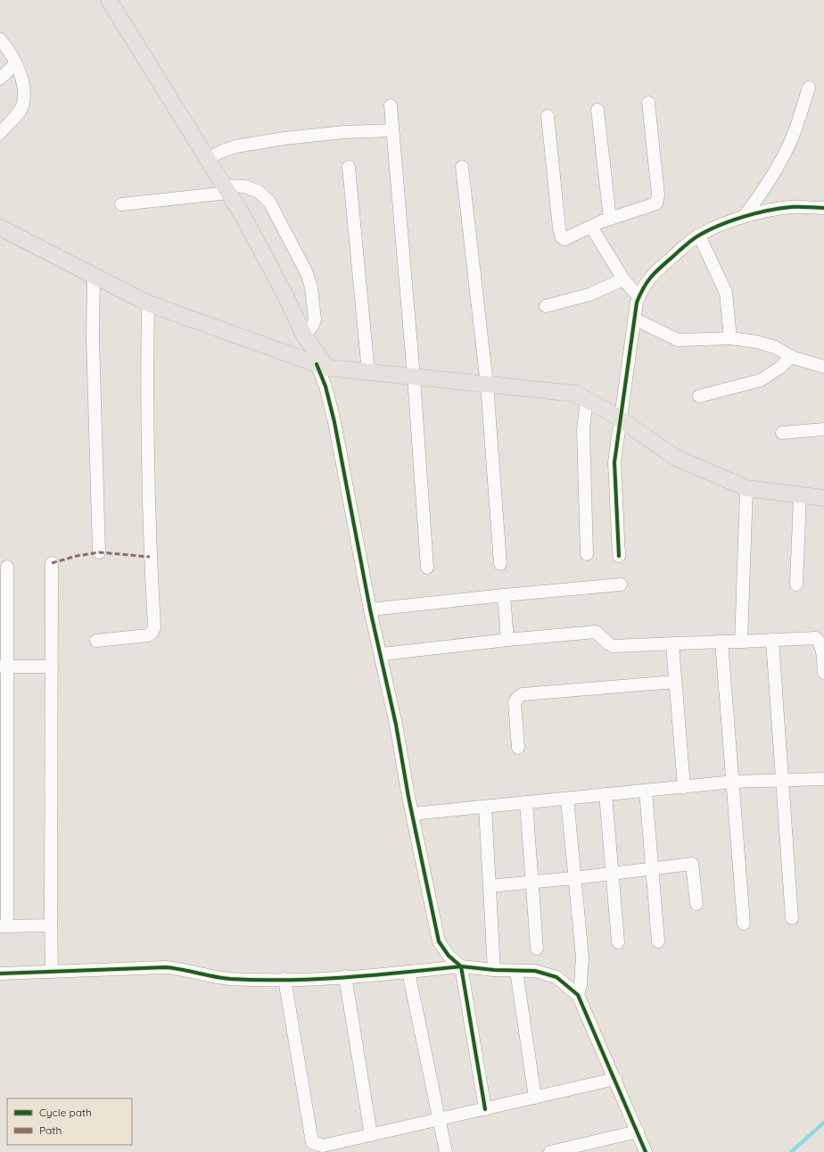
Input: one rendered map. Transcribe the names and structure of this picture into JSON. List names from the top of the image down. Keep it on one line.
{"legend":["Cycle path","Path"]}
